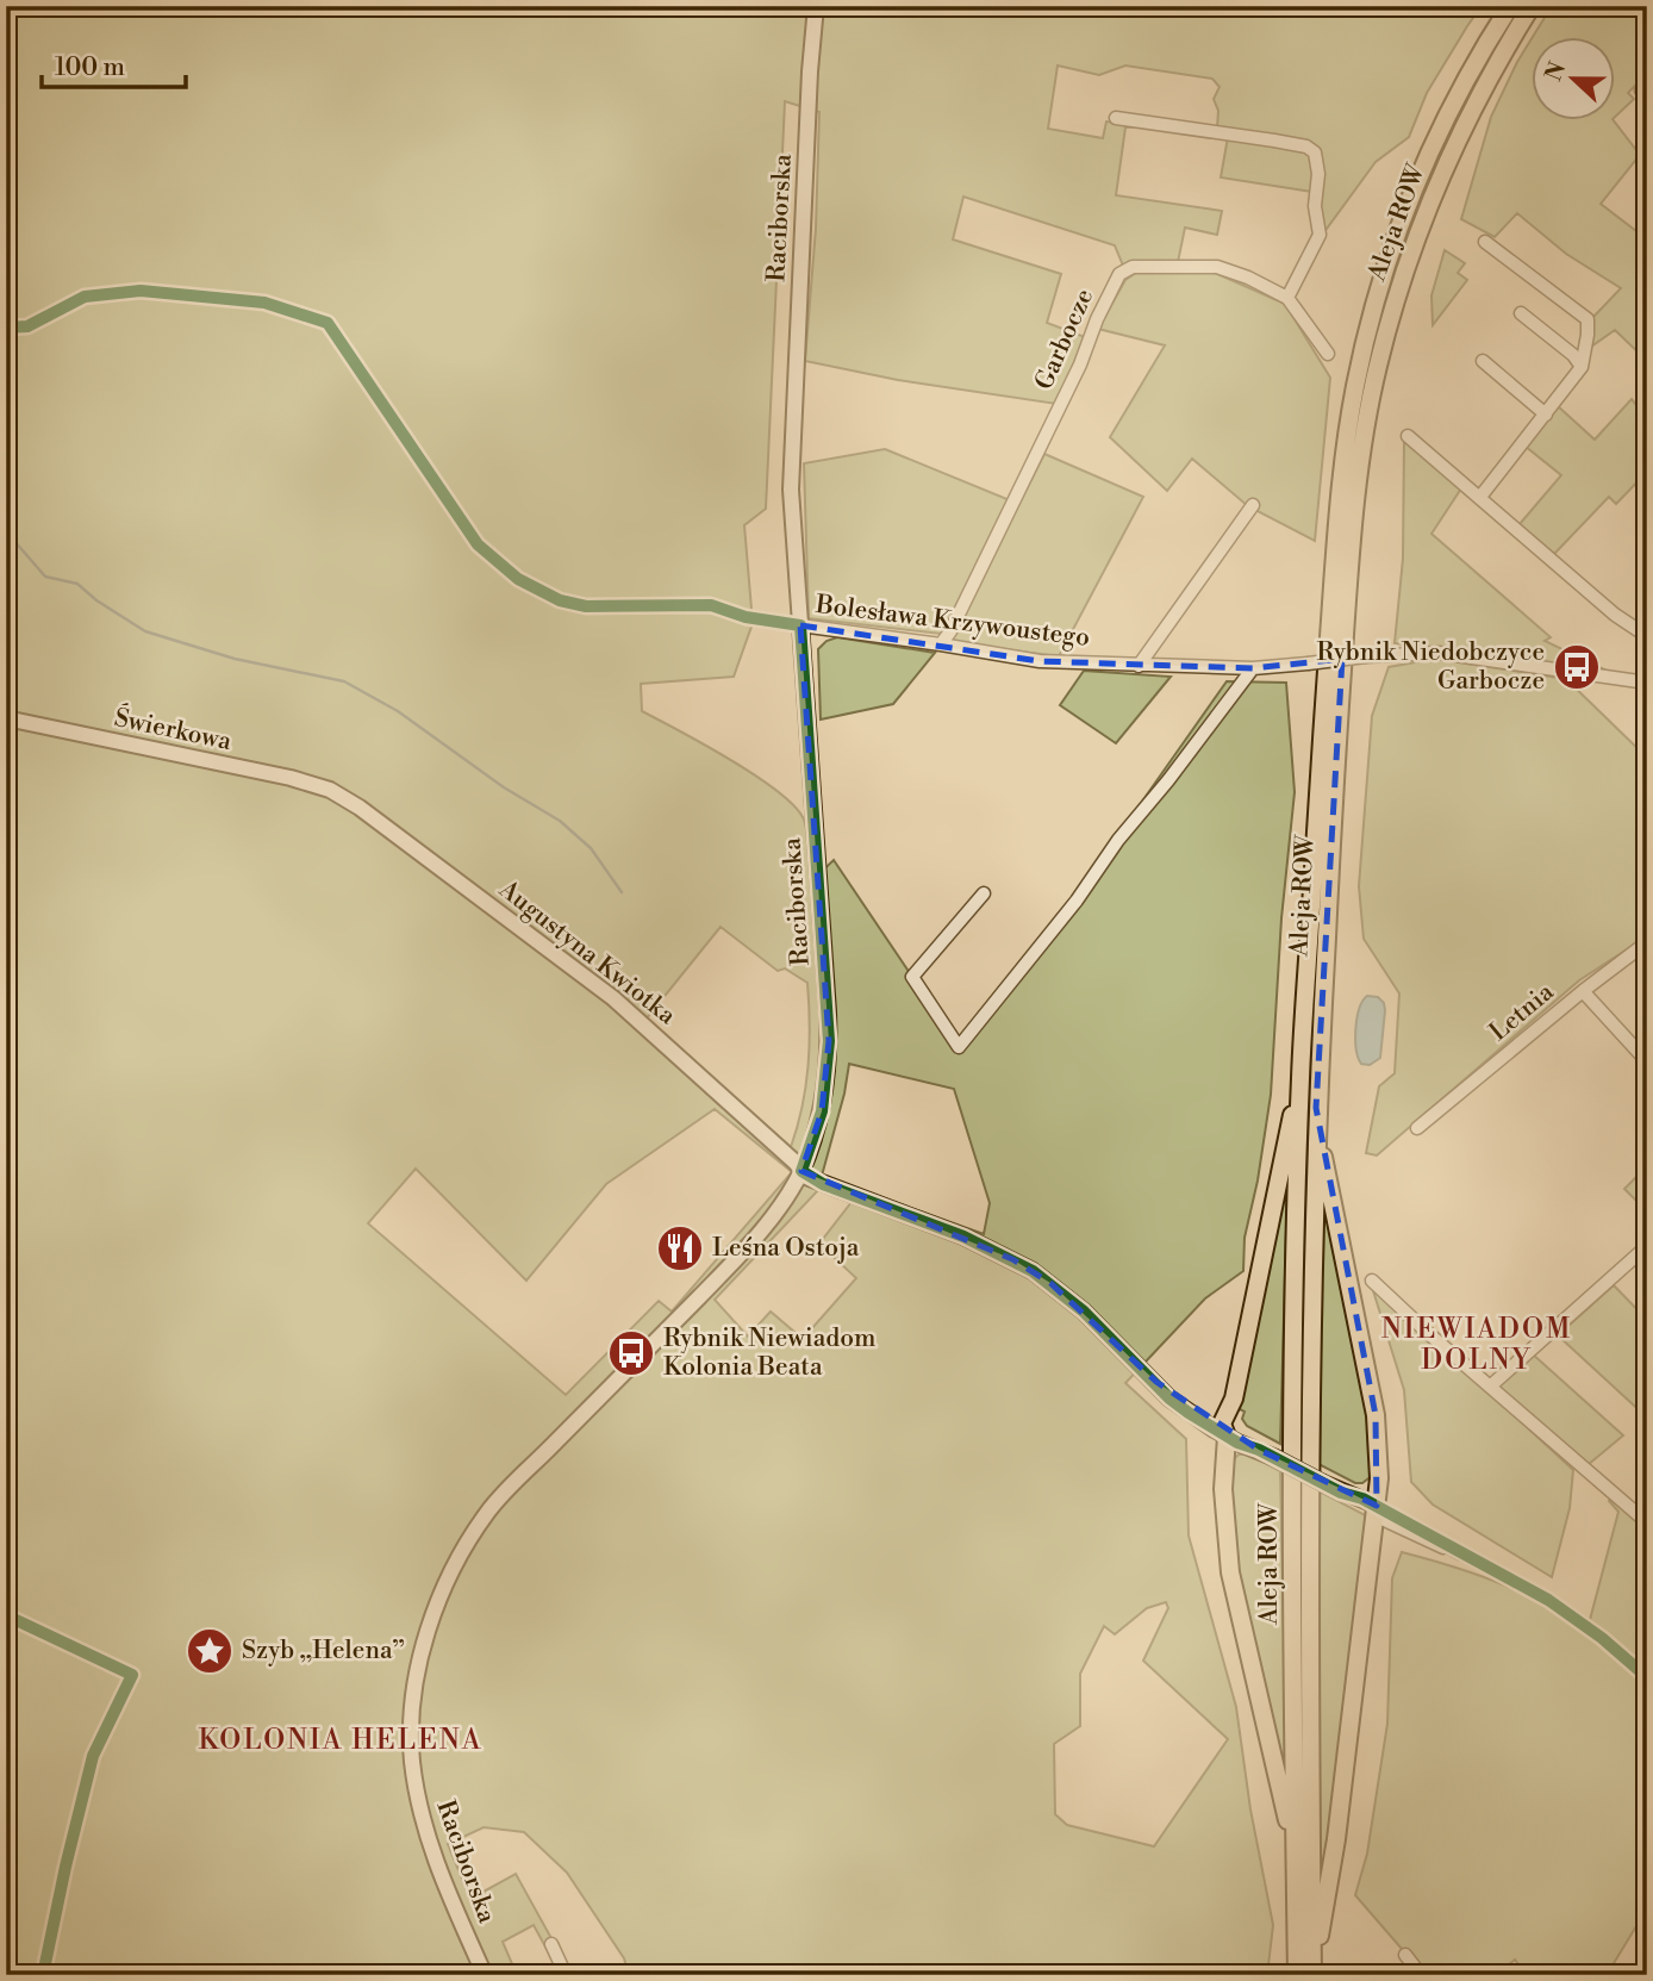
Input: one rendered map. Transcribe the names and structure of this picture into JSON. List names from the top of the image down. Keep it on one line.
{"streets":{"main road":["Raciborska","Aleja ROW","Świerkowa","Augustyna Kwiotka"],"street":["Garbocze","Bolesława Krzywoustego","Letnia"]},"crossings":[["Raciborska","Bolesława Krzywoustego"],["Raciborska","Augustyna Kwiotka"],["Garbocze","Bolesława Krzywoustego"],["Świerkowa","Augustyna Kwiotka"]],"districts":["NIEWIADOM DOLNY","KOLONIA HELENA"],"places":{"bus stop":["Rybnik Niedobczyce Garbocze","Rybnik Niewiadom Kolonia Beata"],"restaurant":["Leśna Ostoja"],"place":["Szyb „Helena”"]},"scale_bar":"100 m","north":"left"}
